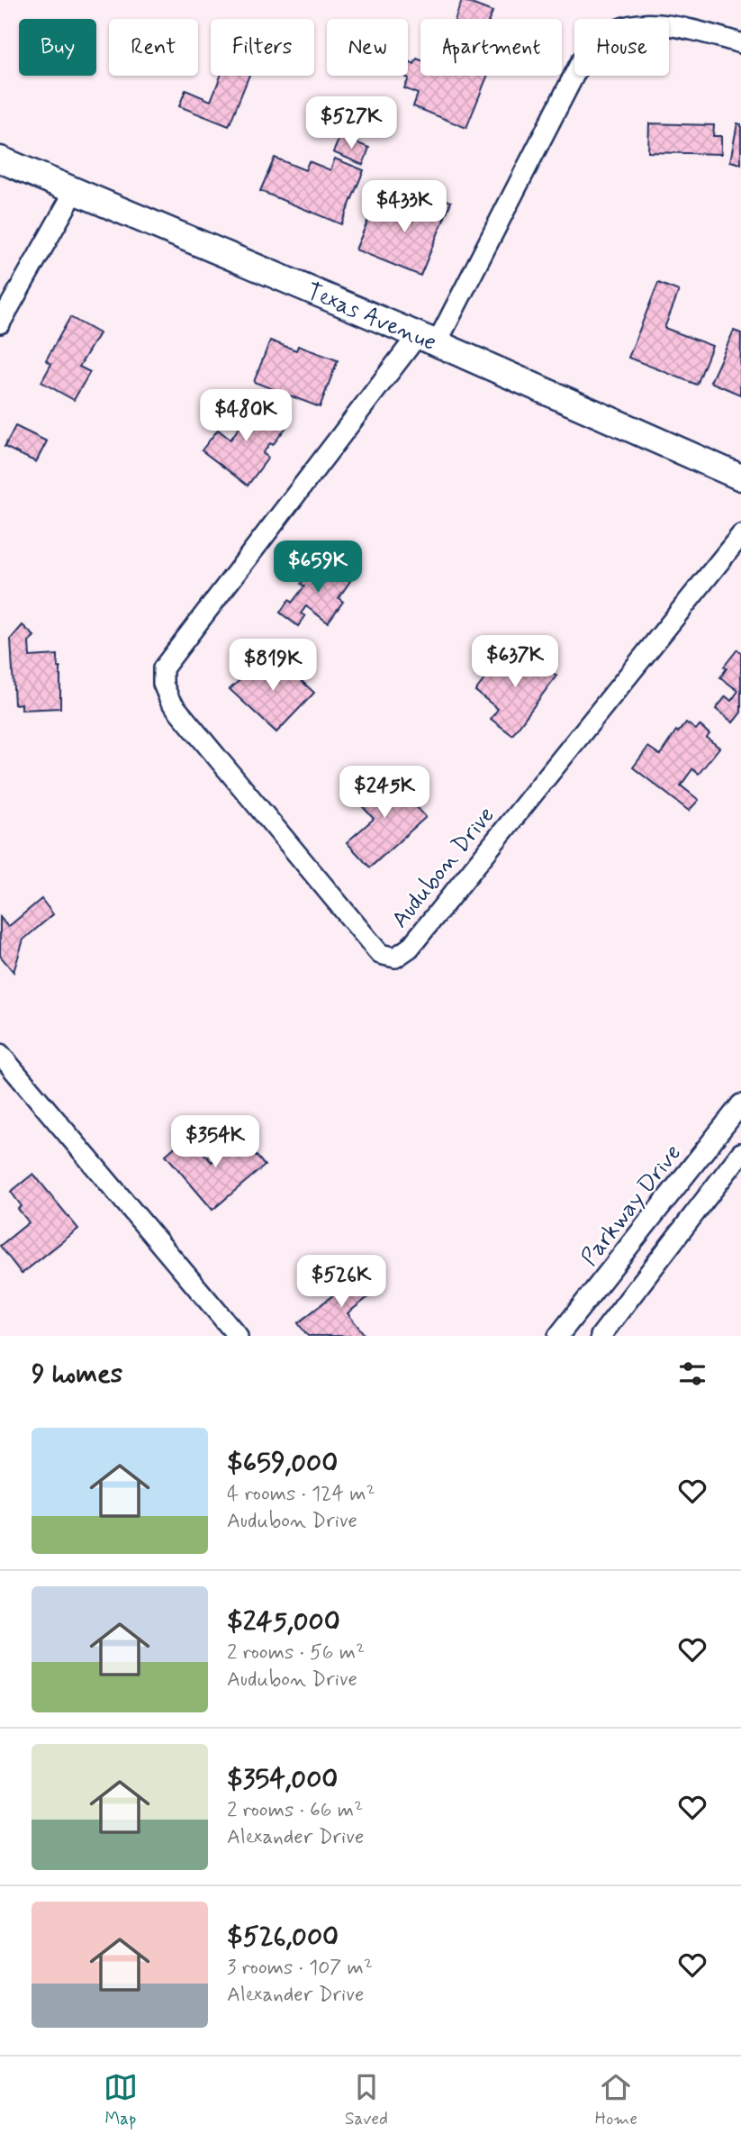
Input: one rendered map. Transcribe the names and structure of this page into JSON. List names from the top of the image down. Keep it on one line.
{"streets":{"street":["Texas Avenue","Audubon Drive","Parkway Drive"]},"crossings":[["Texas Avenue","Audubon Drive"]],"page":{"chip":["Buy","Rent","Filters","New","Apartment","House"],"price":["$527K","$433K","$480K","$659K","$637K","$819K","$245K","$354K","$526K"],"heading":"9 homes","list":[{"name":"$659,000","note":"4 rooms · 124 m² · Audubon Drive"},{"name":"$245,000","note":"2 rooms · 56 m² · Audubon Drive"},{"name":"$354,000","note":"2 rooms · 66 m² · Alexander Drive"},{"name":"$526,000","note":"3 rooms · 107 m² · Alexander Drive"}],"tabs":["Map","Saved","Home"]}}
